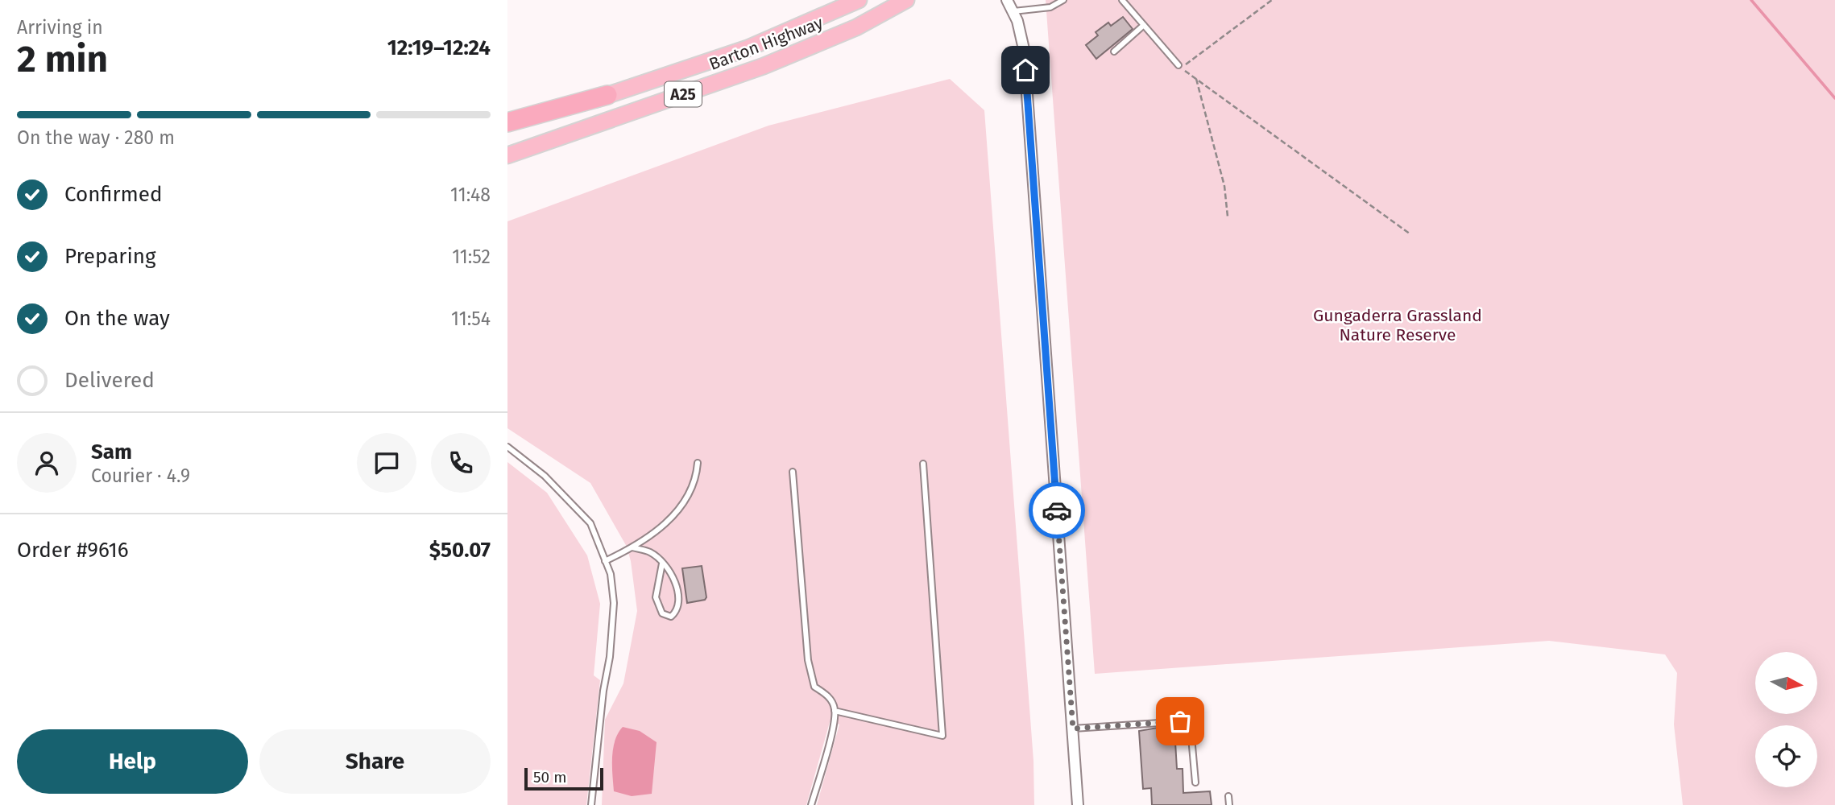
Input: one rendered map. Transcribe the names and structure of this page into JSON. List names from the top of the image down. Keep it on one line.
{"streets":{"highway":["Barton Highway","A25"]},"parks":["Gungaderra Grassland Nature Reserve"],"scale_bar":"50 m","north":"right","page":{"heading":["2 min","Arriving in","12:19–12:24"],"panel":["Sam","Courier · 4.9","Order #9616","$50.07"],"bar":"On the way · 280 m","list":[["Confirmed","11:48"],["Preparing","11:52"],["On the way","11:54"],"Delivered"],"buttons":["Help","Share"],"scale":"50 m"}}
